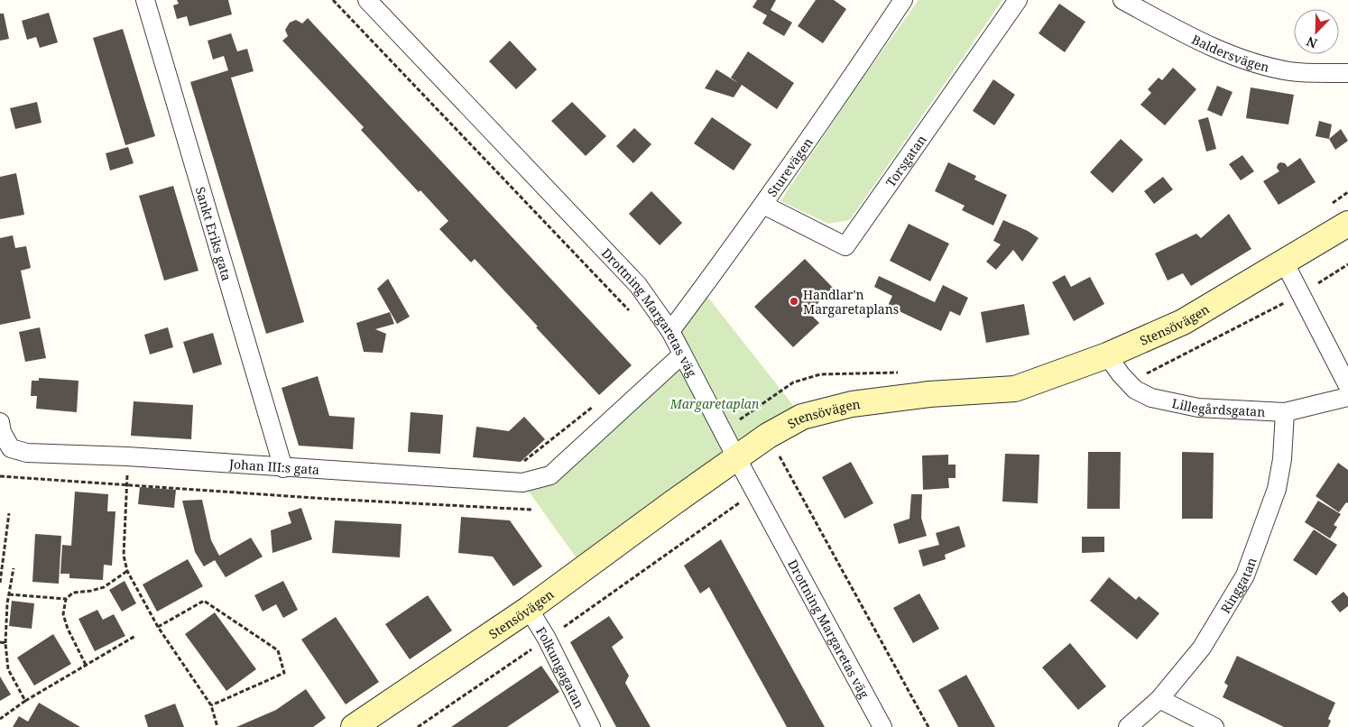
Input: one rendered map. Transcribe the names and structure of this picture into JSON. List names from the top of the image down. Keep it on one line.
{"streets":{"street":["Baldersvägen","Torsgatan","Sturevägen","Sankt Eriks gata","Drottning Margaretas väg","Stensövägen","Lillegårdsgatan","Johan III:s gata","Ringgatan","Folkungagatan"]},"crossings":[["Torsgatan","Sturevägen"],["Sturevägen","Drottning Margaretas väg"],["Sankt Eriks gata","Johan III:s gata"],["Drottning Margaretas väg","Stensövägen"],["Drottning Margaretas väg","Johan III:s gata"],["Stensövägen","Lillegårdsgatan"],["Stensövägen","Folkungagatan"],["Lillegårdsgatan","Ringgatan"]],"parks":["Margaretaplan"],"places":["Handlar'n Margaretaplans"],"north":"bottom left"}
